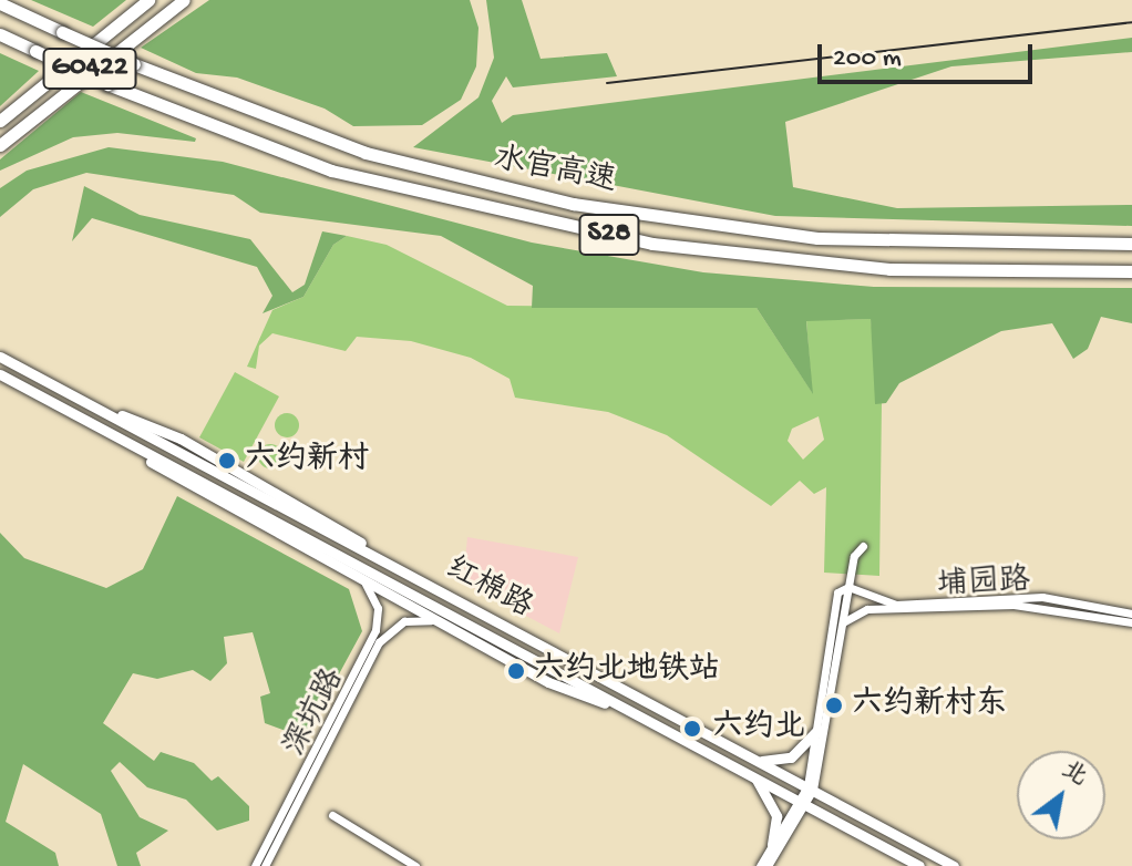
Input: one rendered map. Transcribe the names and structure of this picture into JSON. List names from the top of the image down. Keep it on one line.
{"streets":{"highway":["G0422","水官高速","S28"],"main road":["红棉路"],"street":["埔园路","深坑路"]},"places":["六约新村","六约北地铁站","六约新村东","六约北"],"scale_bar":"200 m","north":"top right"}
